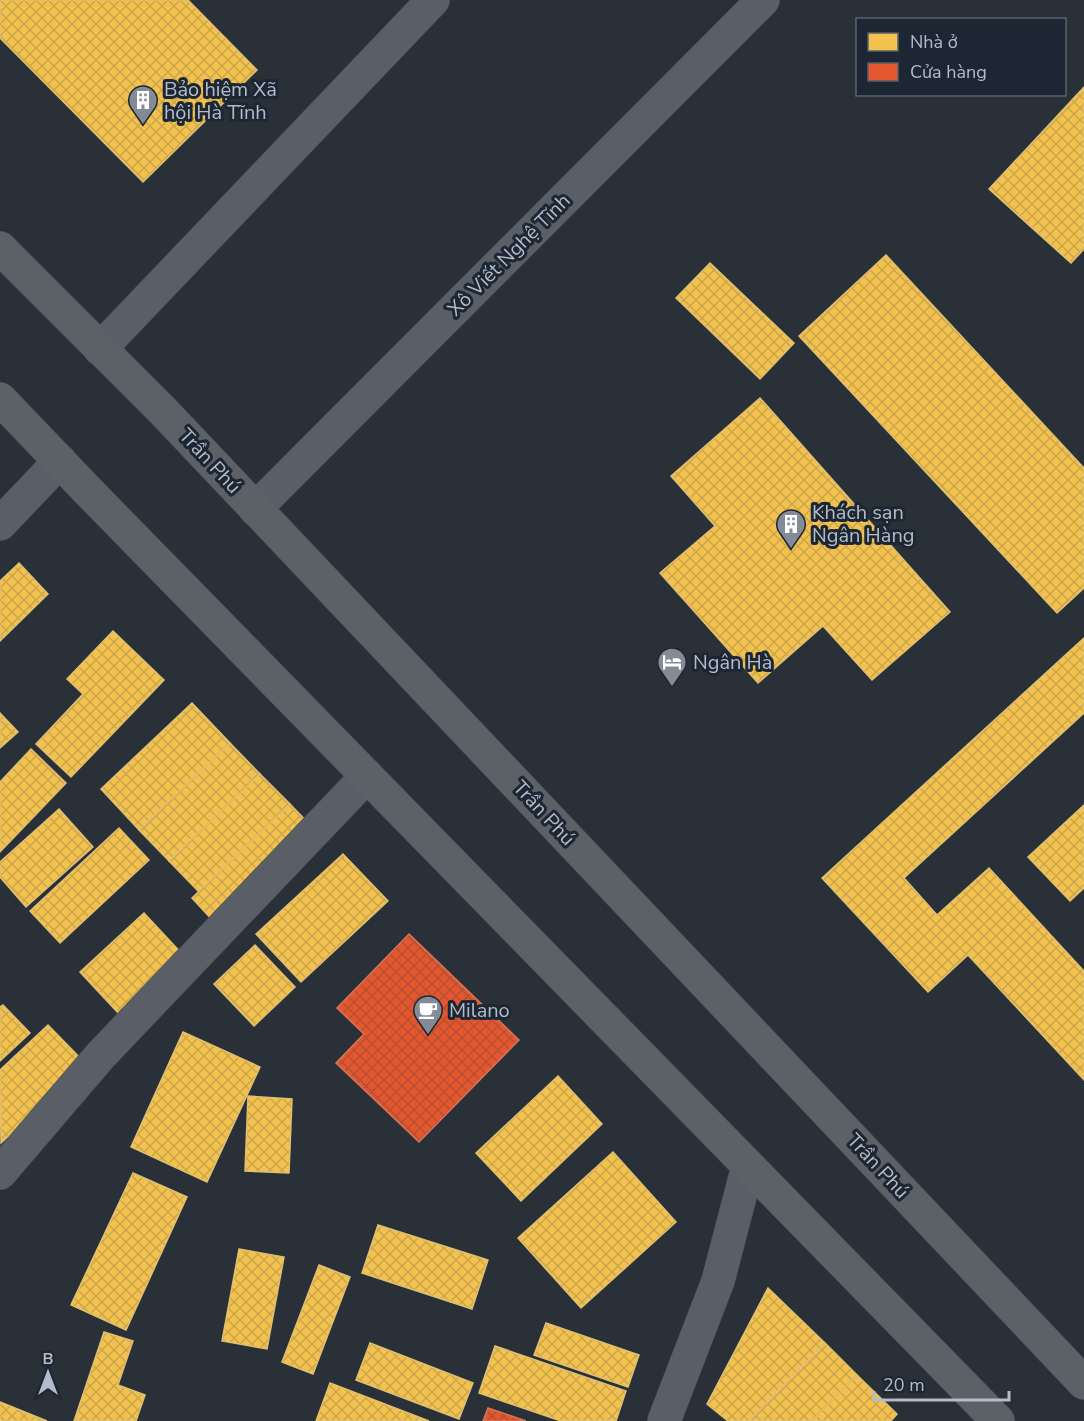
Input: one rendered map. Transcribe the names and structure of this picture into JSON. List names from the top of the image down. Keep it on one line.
{"streets":{"main road":["Trần Phú"],"street":["Xô Viết Nghệ Tĩnh"]},"crossings":[["Xô Viết Nghệ Tĩnh","Trần Phú"]],"places":{"building":["Bảo hiệm Xã hội Hà Tĩnh","Khách sạn Ngân Hàng"],"hotel":["Ngân Hà"],"cafe":["Milano"]},"legend":["Nhà ở","Cửa hàng"],"scale_bar":"20 m","north":"top"}
